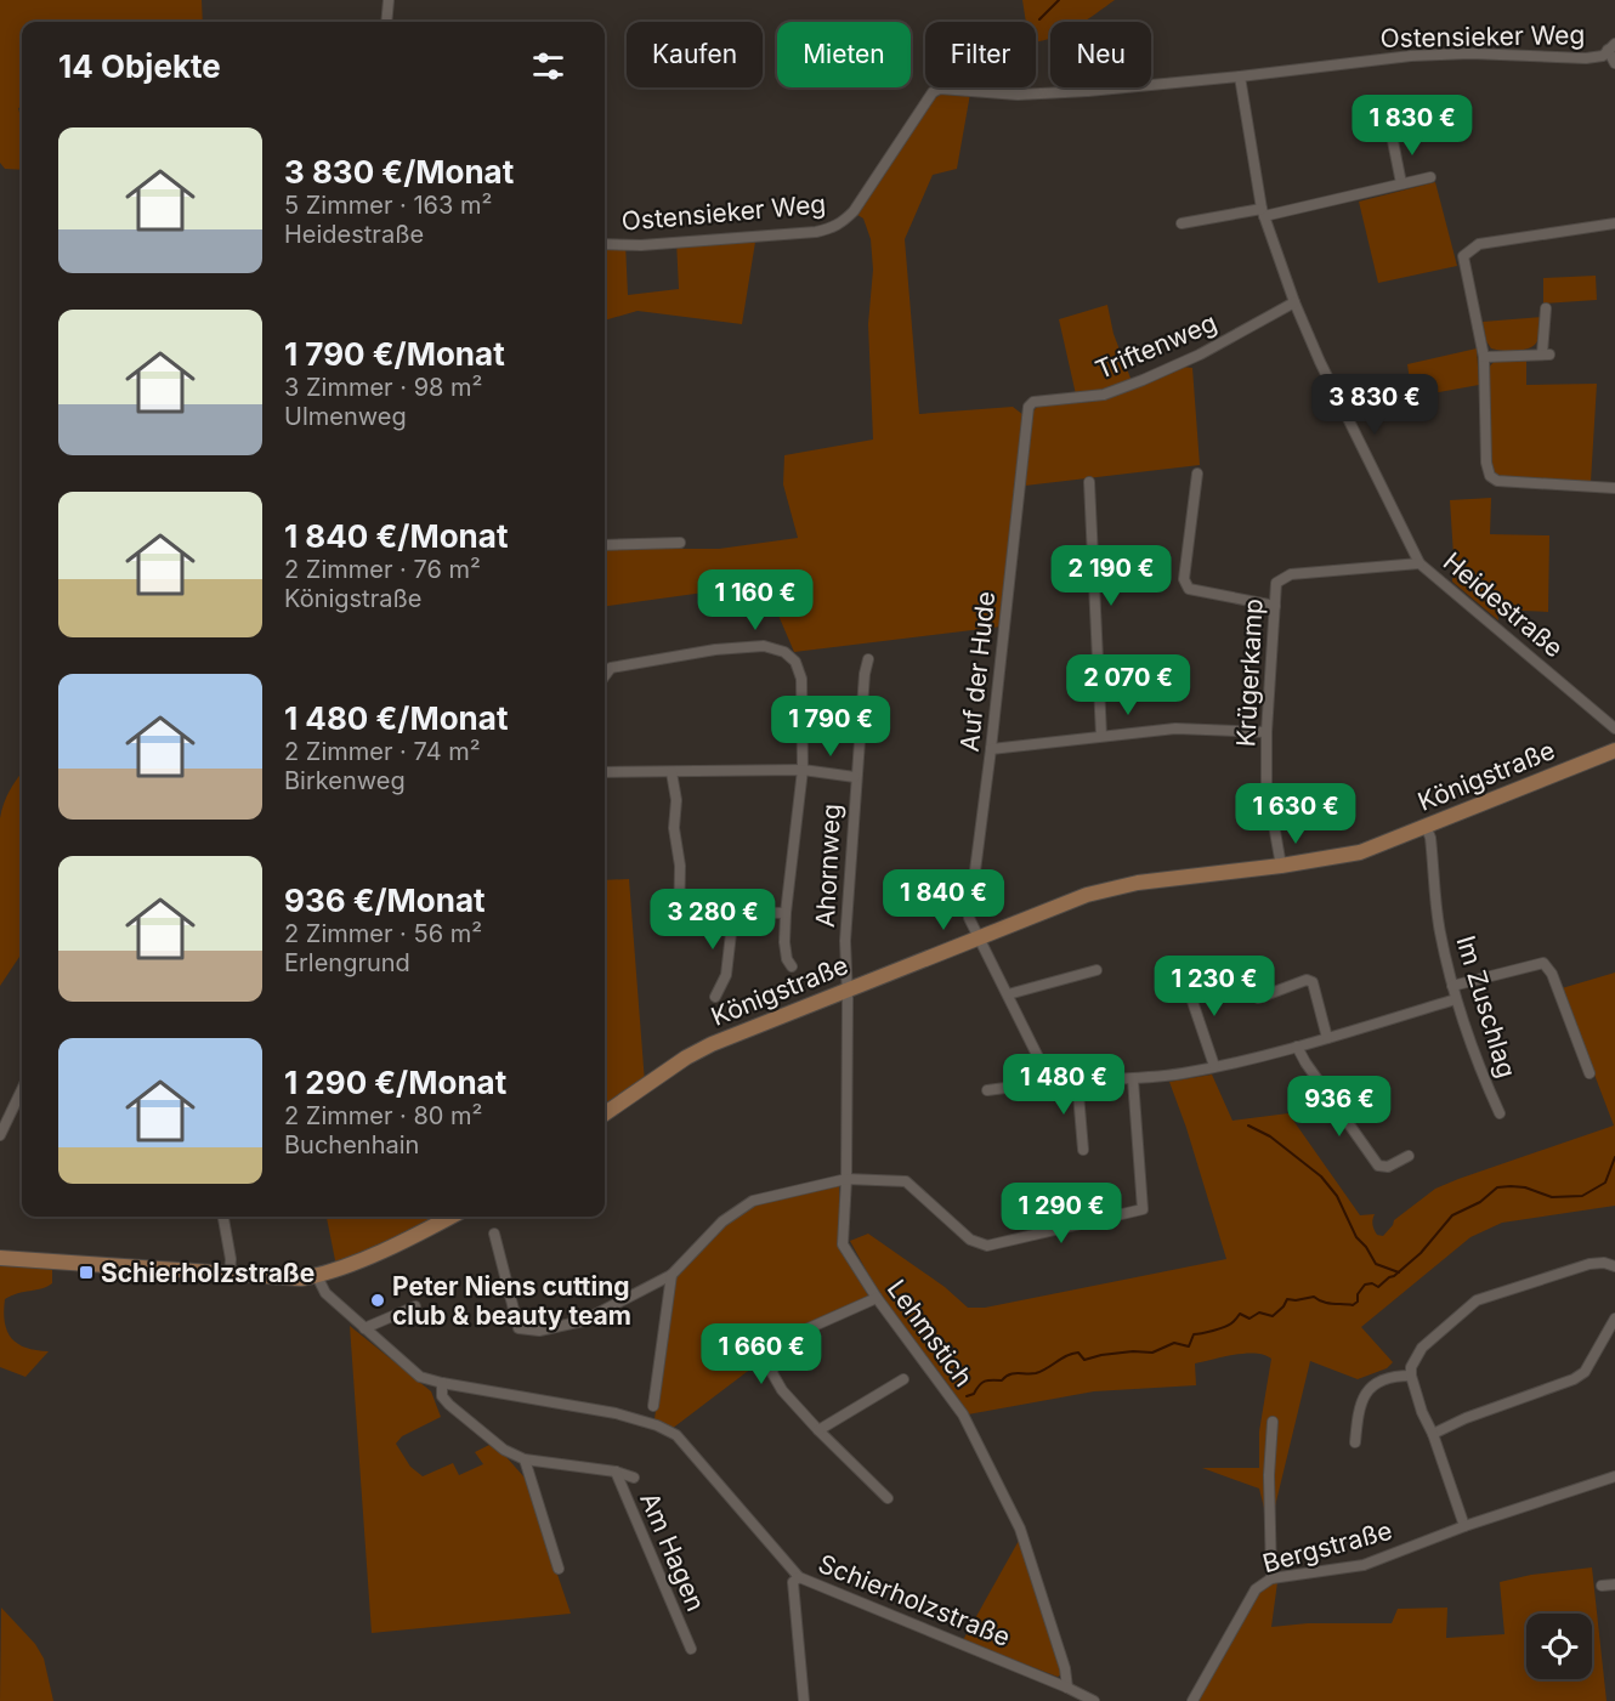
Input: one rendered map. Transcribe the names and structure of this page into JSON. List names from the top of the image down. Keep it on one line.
{"streets":{"main road":["Königstraße"],"street":["Ostensieker Weg","Triftenweg","Heidestraße","Auf der Hude","Krügerkamp","Ahornweg","Im Zuschlag","Lehmstich","Bergstraße","Am Hagen","Schierholzstraße"]},"crossings":[["Ostensieker Weg","Heidestraße"],["Triftenweg","Heidestraße"],["Triftenweg","Auf der Hude"],["Heidestraße","Krügerkamp"],["Auf der Hude","Königstraße"],["Krügerkamp","Königstraße"],["Königstraße","Ahornweg"],["Königstraße","Im Zuschlag"],["Königstraße","Lehmstich"],["Ahornweg","Lehmstich"],["Lehmstich","Schierholzstraße"],["Am Hagen","Schierholzstraße"]],"places":{"transit":["Schierholzstraße"],"other":["Peter Niens cutting club & beauty team"]},"page":{"chip":["Kaufen","Mieten","Filter","Neu"],"heading":"14 Objekte","price":["1 830 €","3 830 €","2 190 €","1 160 €","2 070 €","1 790 €","1 630 €","1 840 €","3 280 €","1 230 €","1 480 €","936 €","1 290 €","1 660 €"],"list":[{"name":"3 830 €/Monat","note":"5 Zimmer · 163 m² · Heidestraße"},{"name":"1 790 €/Monat","note":"3 Zimmer · 98 m² · Ulmenweg"},{"name":"1 840 €/Monat","note":"2 Zimmer · 76 m² · Königstraße"},{"name":"1 480 €/Monat","note":"2 Zimmer · 74 m² · Birkenweg"},{"name":"936 €/Monat","note":"2 Zimmer · 56 m² · Erlengrund"},{"name":"1 290 €/Monat","note":"2 Zimmer · 80 m² · Buchenhain"}]}}
